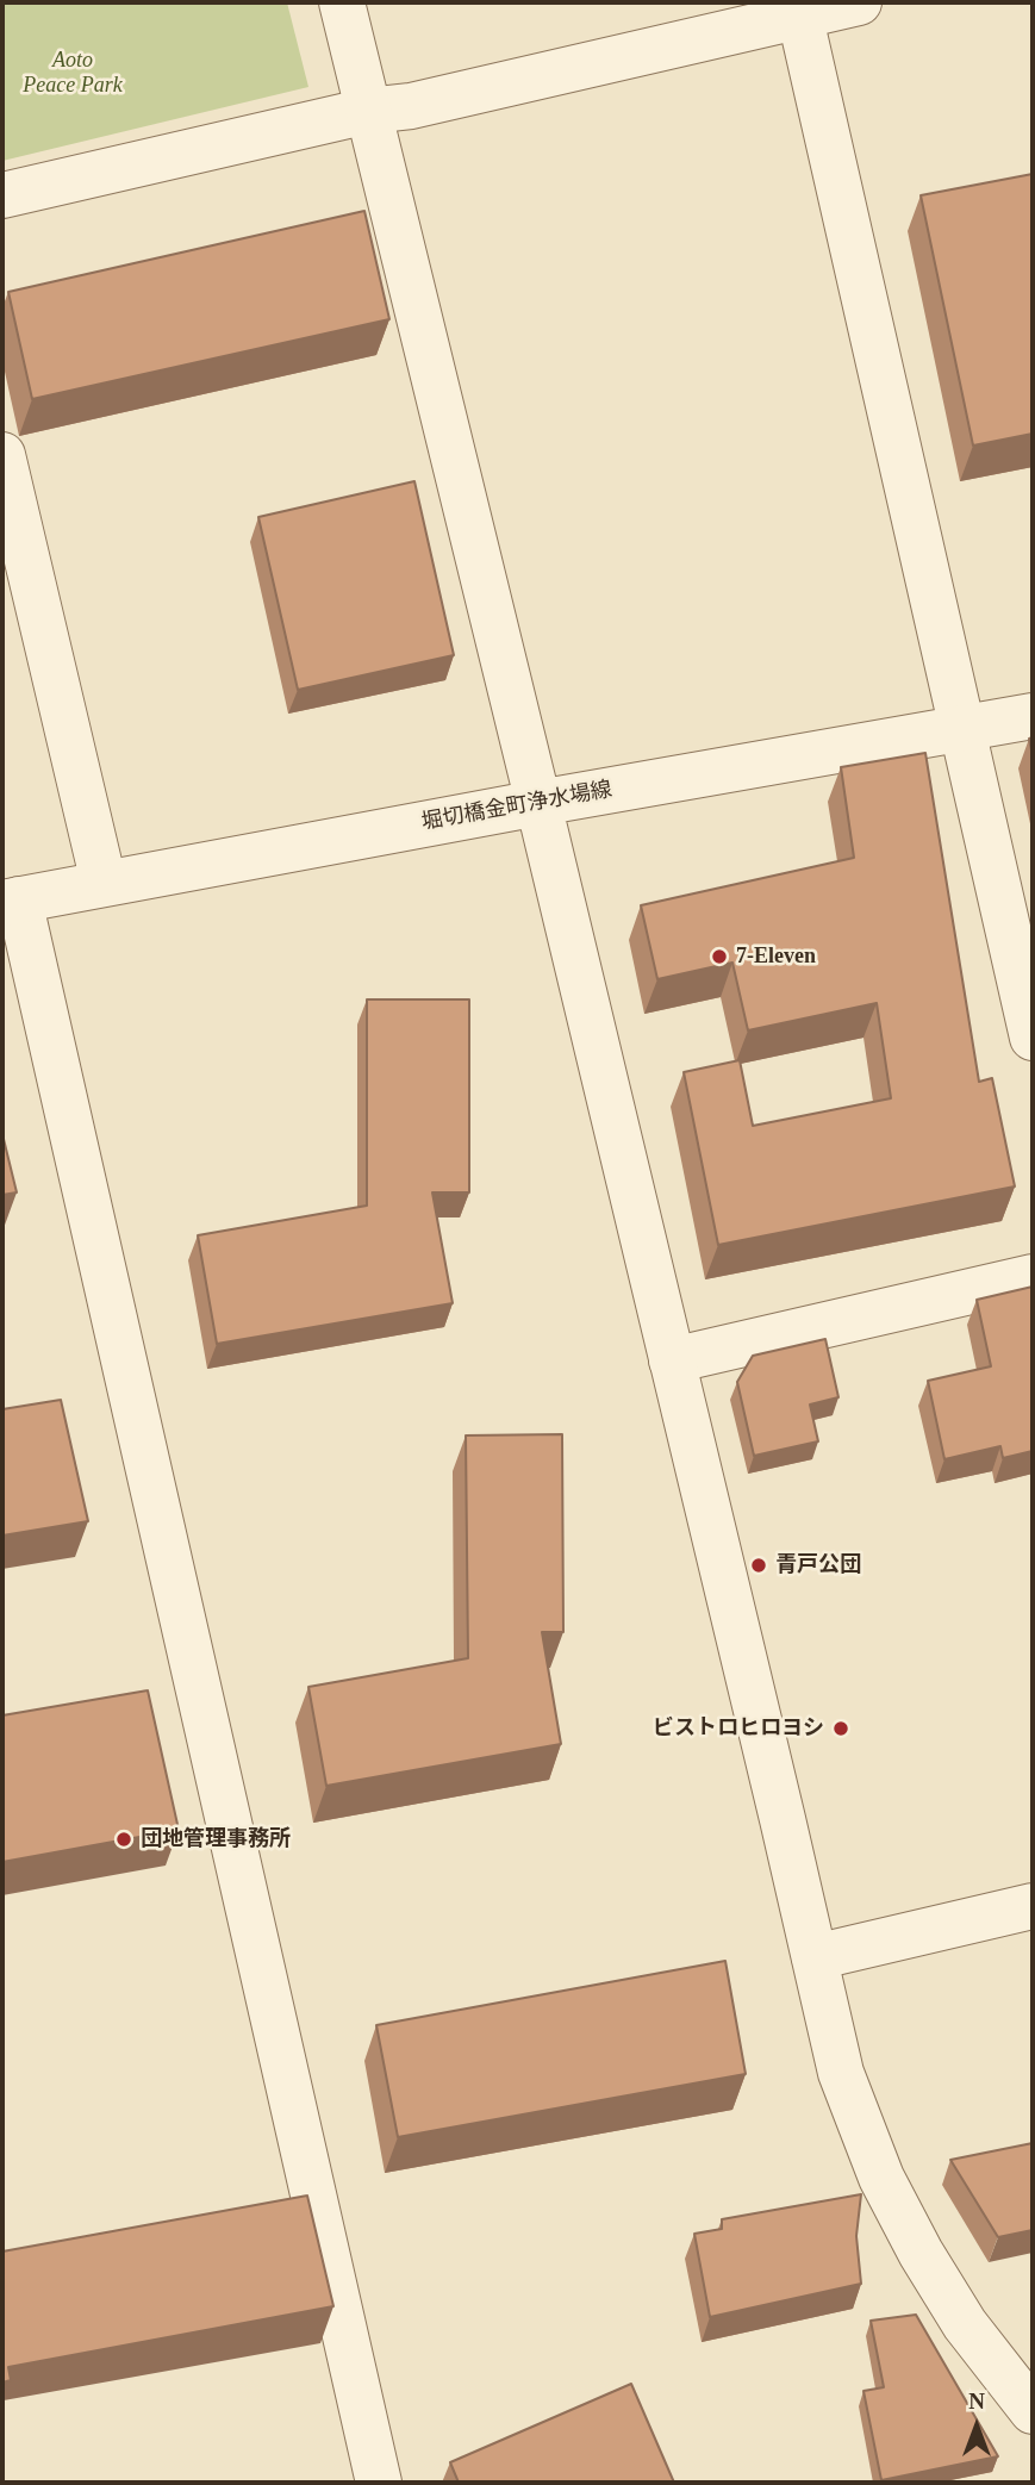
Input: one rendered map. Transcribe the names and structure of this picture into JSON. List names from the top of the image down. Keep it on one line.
{"streets":{"street":["堀切橋金町浄水場線"]},"parks":["Aoto Peace Park"],"places":["7-Eleven","青戸公団","ビストロヒロヨシ","団地管理事務所"],"north":"top"}
